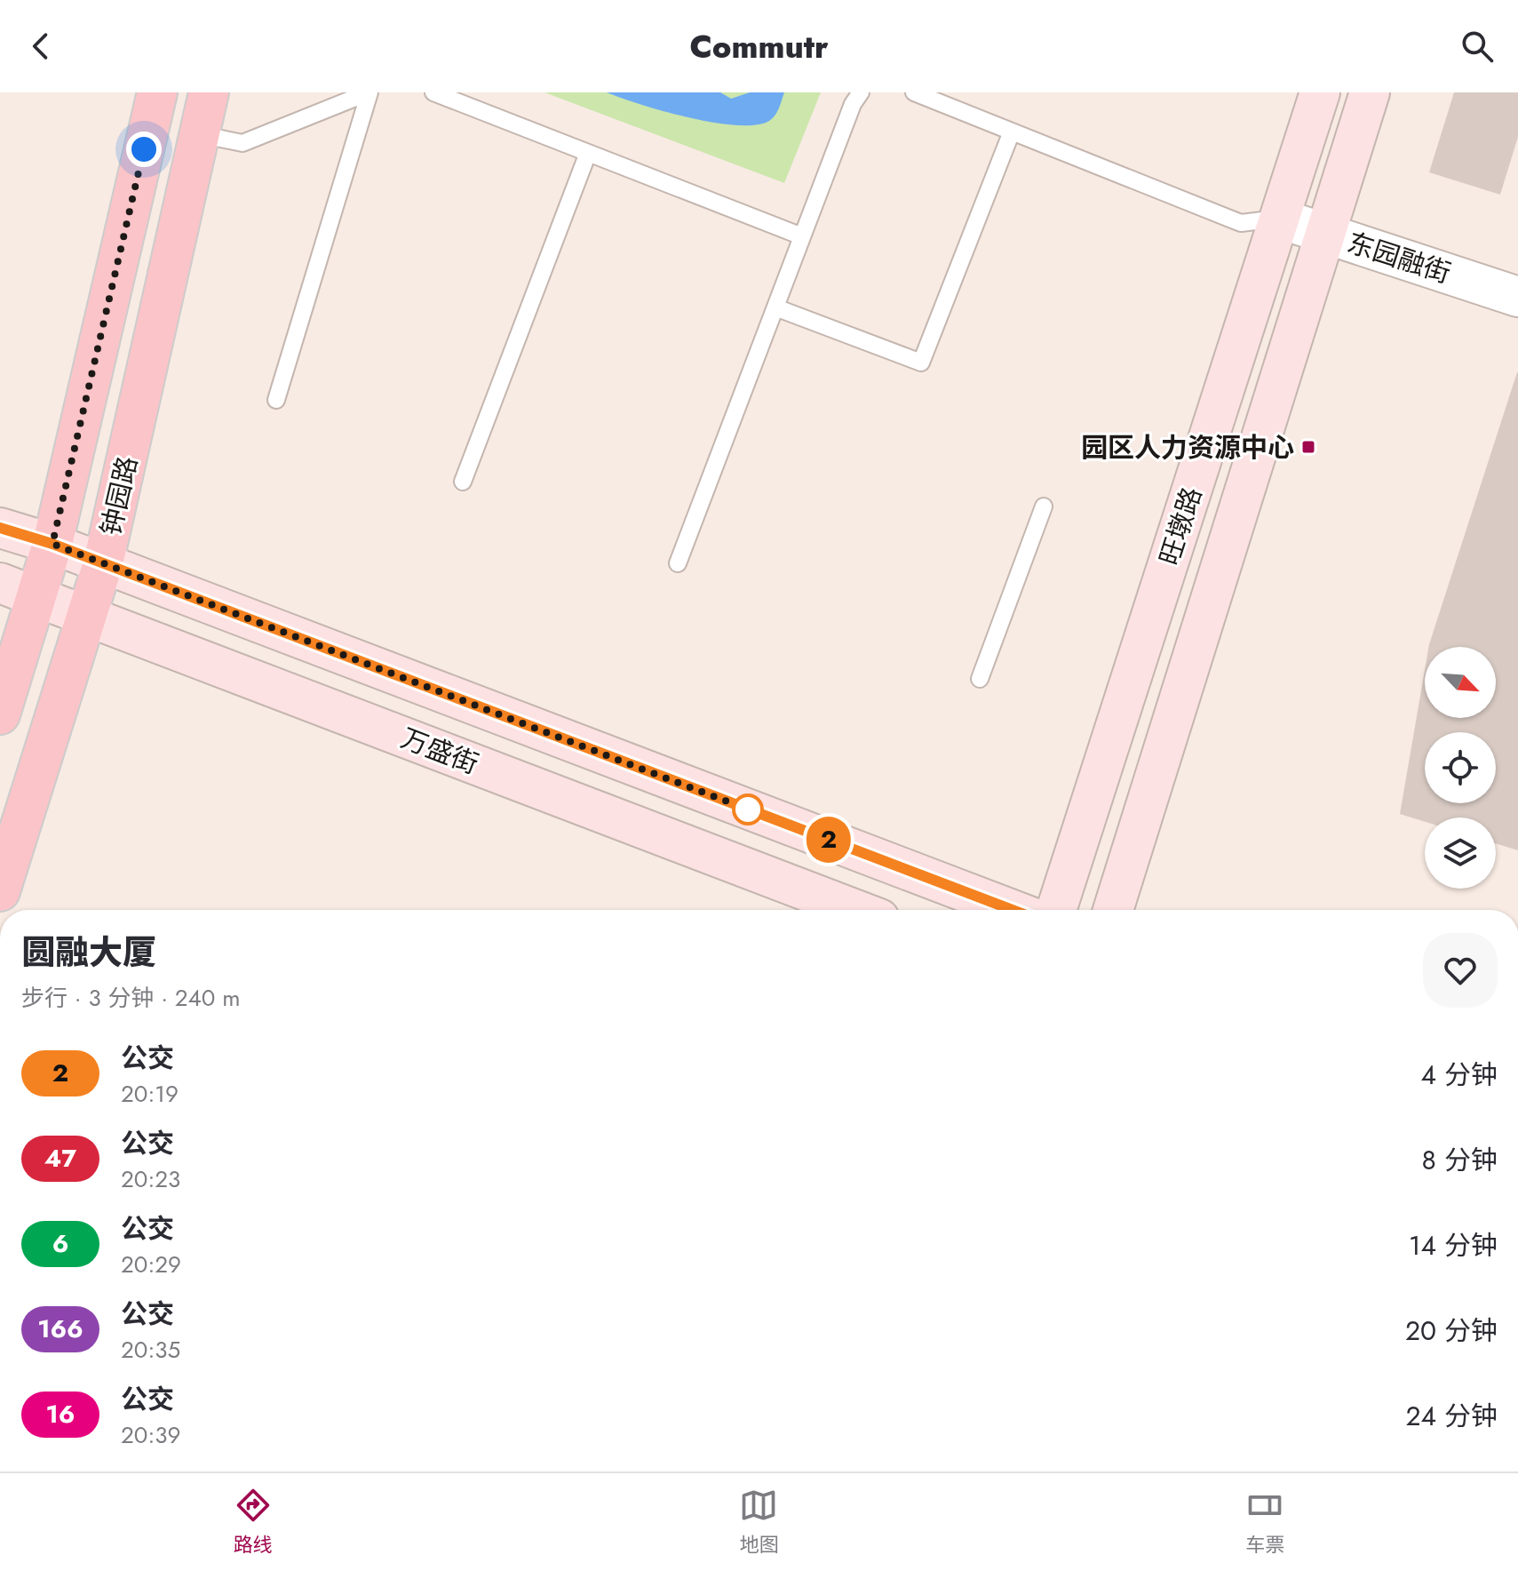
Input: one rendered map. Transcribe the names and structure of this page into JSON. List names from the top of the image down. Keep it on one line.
{"streets":{"main road":["钟园路","旺墩路","万盛街"],"street":["东园融街"]},"crossings":[["东园融街","旺墩路"],["钟园路","万盛街"]],"places":{"transit":["园区人力资源中心"]},"lines":["bus line 2"],"north":"bottom right","page":{"header":"Commutr","on_map":"2","heading":["圆融大厦","步行 · 3 分钟 · 240 m"],"list":[{"mark":"2","name":"公交","note":"20:19","value":"4 分钟"},{"mark":"47","name":"公交","note":"20:23","value":"8 分钟"},{"mark":"6","name":"公交","note":"20:29","value":"14 分钟"},{"mark":"166","name":"公交","note":"20:35","value":"20 分钟"},{"mark":"16","name":"公交","note":"20:39","value":"24 分钟"}],"tabs":["路线","地图","车票"]}}
